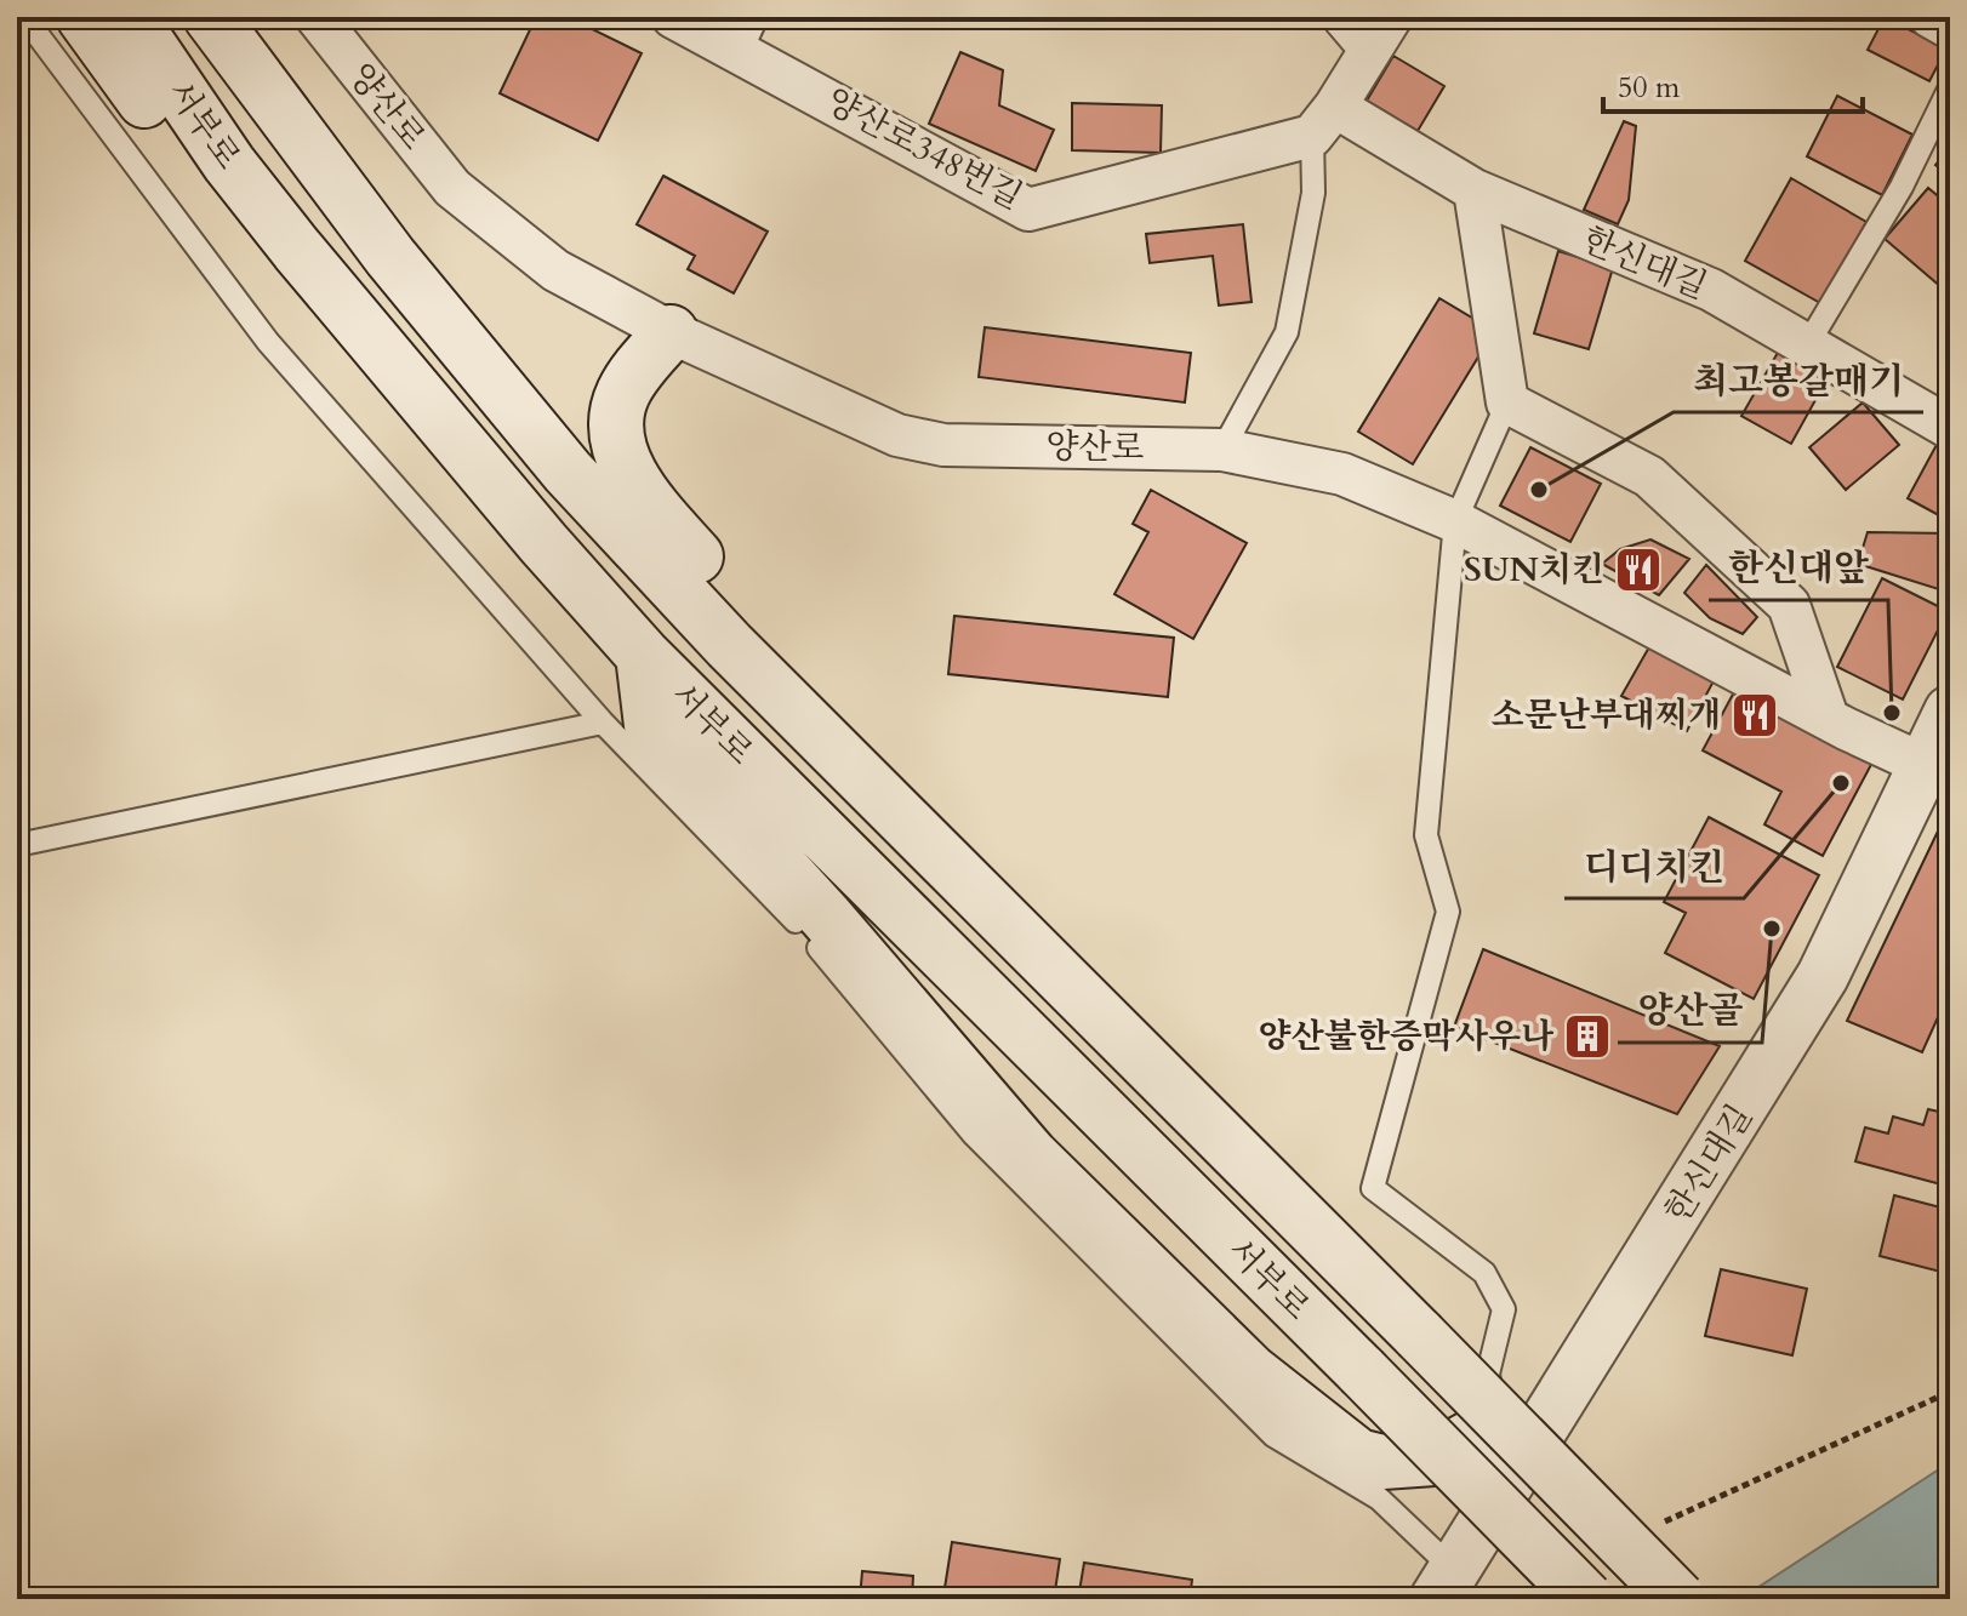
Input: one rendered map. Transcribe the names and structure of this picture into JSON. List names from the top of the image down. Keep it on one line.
{"streets":{"main road":["서부로"],"street":["양산로","양산로348번길","한신대길"]},"crossings":[["양산로","한신대길"],["양산로348번길","한신대길"]],"places":{"other":["최고봉갈매기","한신대앞","디디치킨","양산골"],"restaurant":["SUN치킨","소문난부대찌개"],"building":["양산불한증막사우나"]},"scale_bar":"50 m"}
